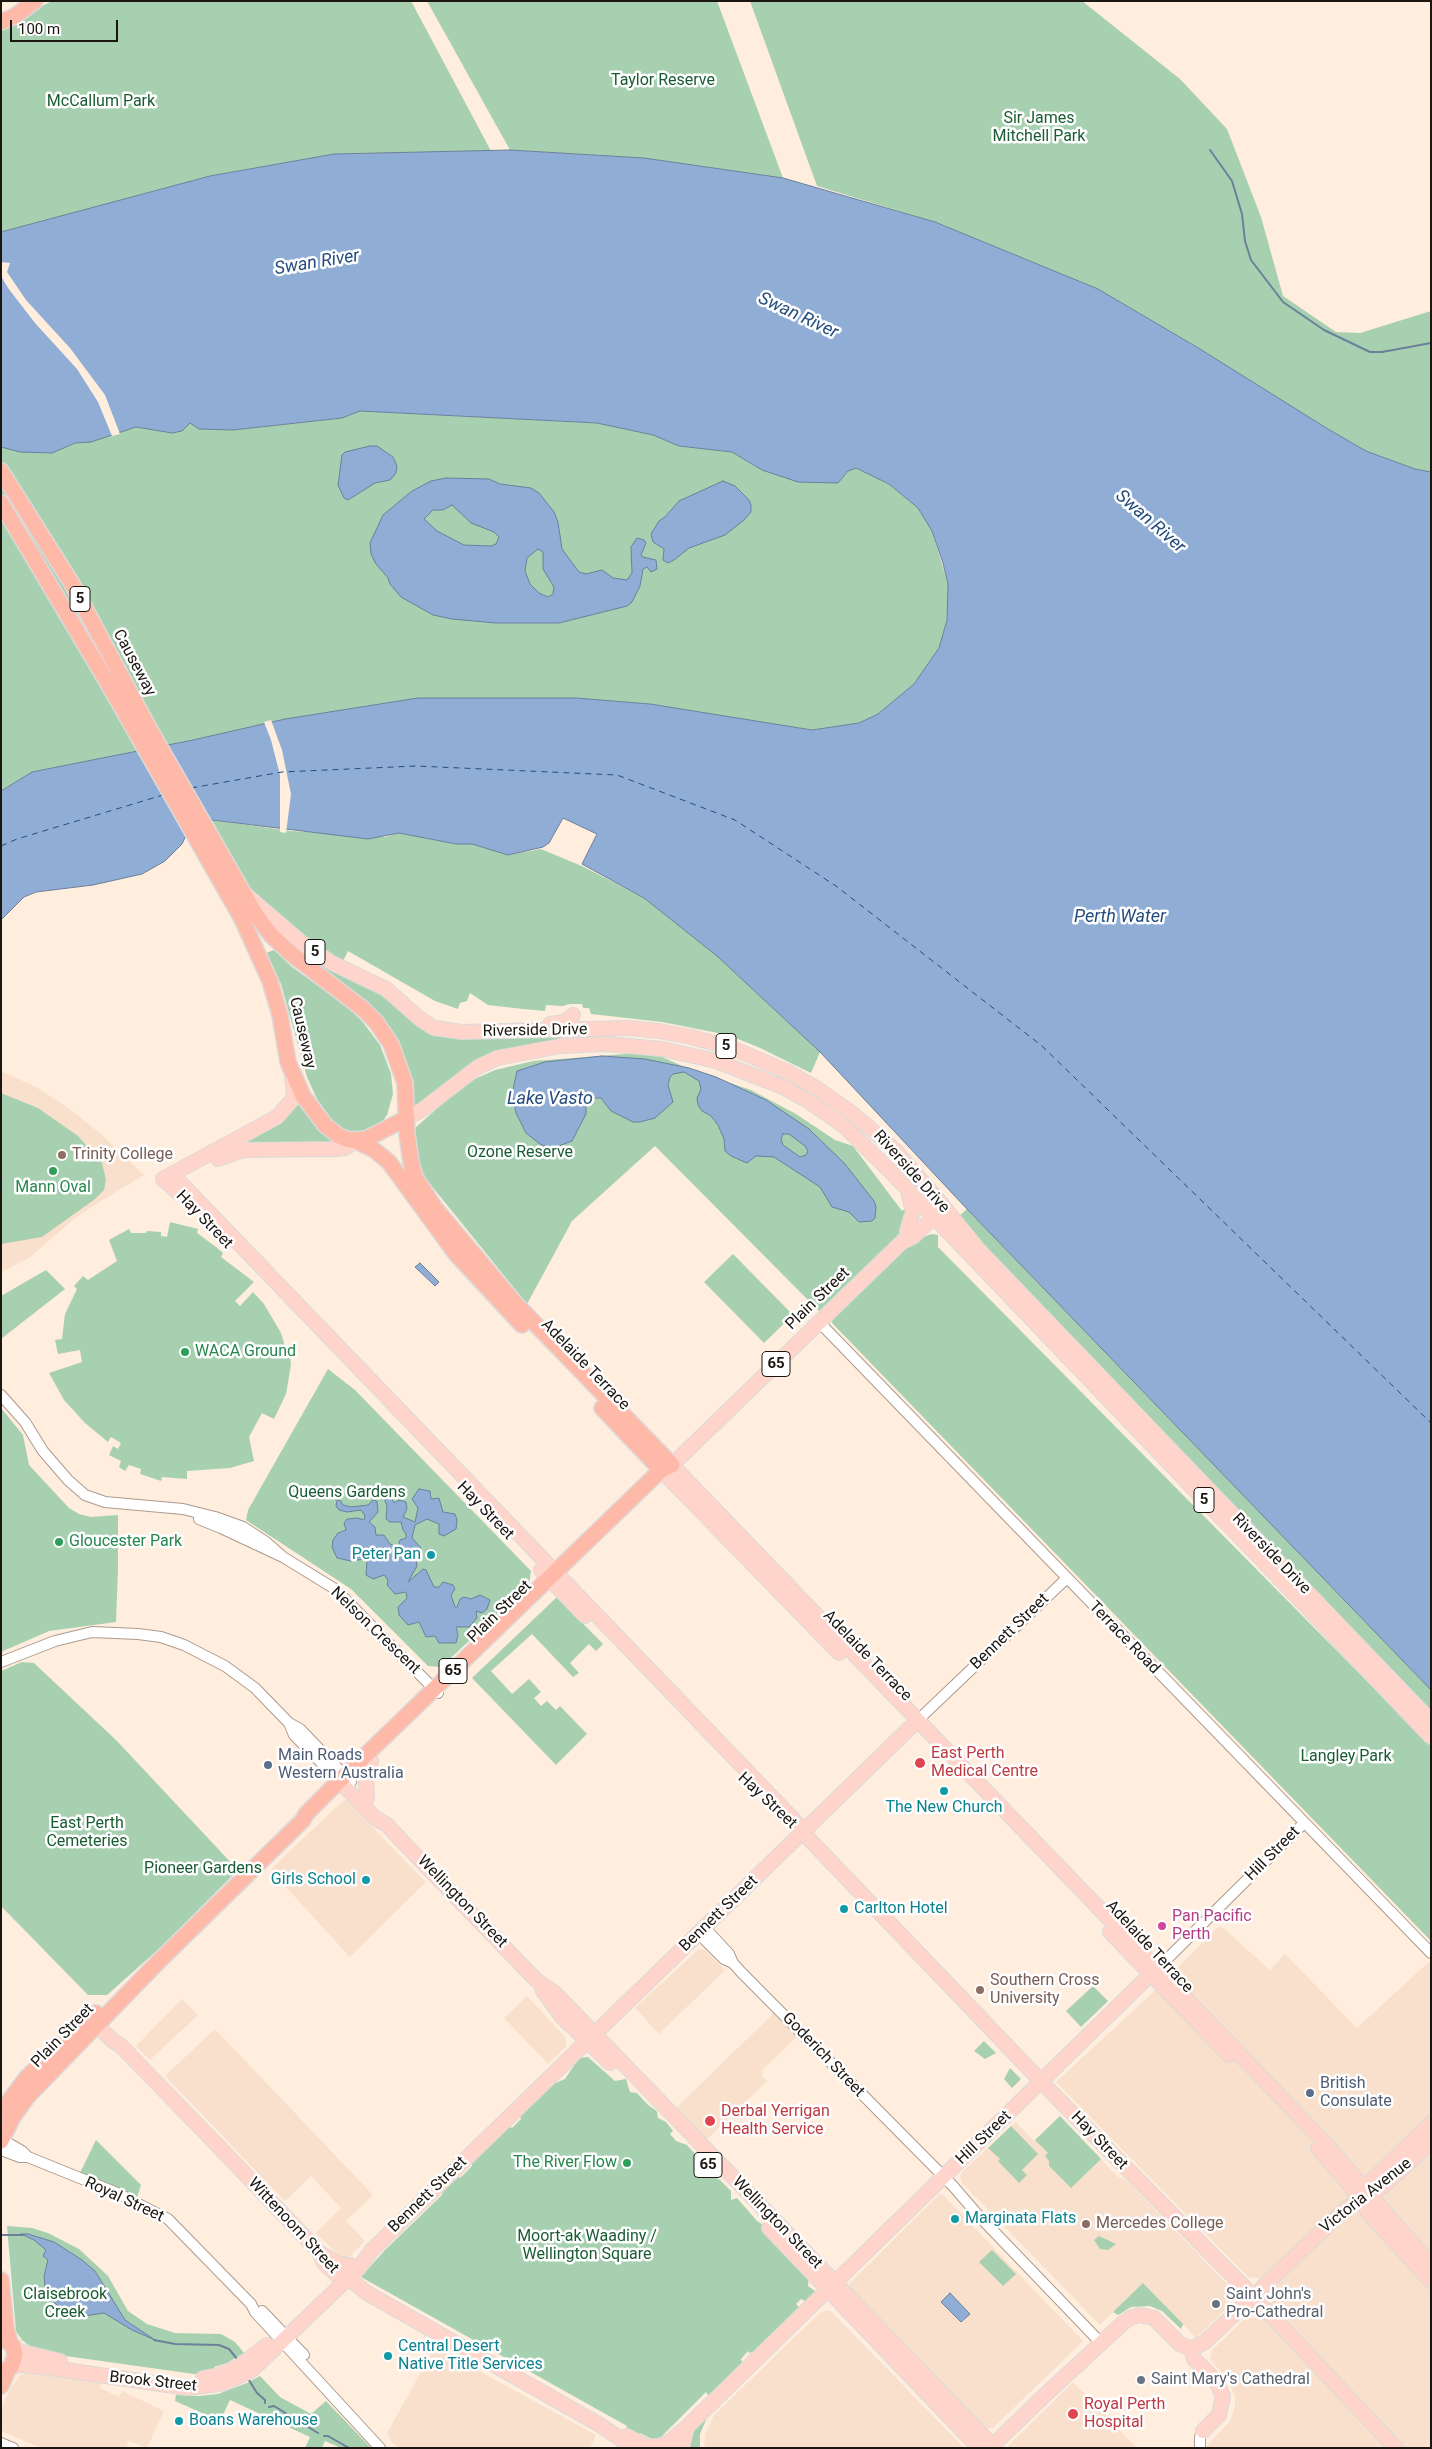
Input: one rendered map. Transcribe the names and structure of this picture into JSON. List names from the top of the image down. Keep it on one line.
{"streets":{"highway":["5","Causeway","Plain Street","65","Adelaide Terrace"],"main road":["Riverside Drive","Hay Street","Bennett Street","Hill Street","Wellington Street","Victoria Avenue","Wittenoom Street","Brook Street"],"street":["Nelson Crescent","Terrace Road","Goderich Street","Royal Street"]},"crossings":[["5","Causeway"],["5","Riverside Drive"],["5","Hay Street"],["5","Adelaide Terrace"],["Causeway","Riverside Drive"],["Causeway","Hay Street"],["Causeway","Adelaide Terrace"],["Riverside Drive","Plain Street"],["Riverside Drive","Adelaide Terrace"],["Hay Street","Plain Street"],["Hay Street","Adelaide Terrace"],["Hay Street","Bennett Street"],["Hay Street","Hill Street"],["Hay Street","Victoria Avenue"],["Plain Street","Adelaide Terrace"],["Plain Street","Nelson Crescent"],["Plain Street","Terrace Road"],["Plain Street","Wellington Street"],["Plain Street","Royal Street"],["Plain Street","Wittenoom Street"],["Adelaide Terrace","Bennett Street"],["Adelaide Terrace","Hill Street"],["Adelaide Terrace","Victoria Avenue"],["Bennett Street","Terrace Road"],["Bennett Street","Wellington Street"],["Bennett Street","Goderich Street"],["Bennett Street","Royal Street"],["Bennett Street","Wittenoom Street"],["Bennett Street","Brook Street"],["Terrace Road","Hill Street"],["Hill Street","Wellington Street"],["Hill Street","Goderich Street"],["Royal Street","Brook Street"]],"water":["Swan River","Perth Water","Lake Vasto"],"parks":["Taylor Reserve","McCallum Park","Sir James Mitchell Park","Ozone Reserve","Queens Gardens","Langley Park","East Perth Cemeteries","Pioneer Gardens","Moort-ak Waadiny / Wellington Square","Claisebrook Creek"],"places":["Trinity College","Mann Oval","WACA Ground","Gloucester Park","Peter Pan","East Perth Medical Centre","Main Roads Western Australia","The New Church","Girls School","Carlton Hotel","Pan Pacific Perth","Southern Cross University","British Consulate","Derbal Yerrigan Health Service","The River Flow","Marginata Flats","Mercedes College","Saint John's Pro-Cathedral","Central Desert Native Title Services","Saint Mary's Cathedral","Royal Perth Hospital","Boans Warehouse"],"scale_bar":"100 m"}
